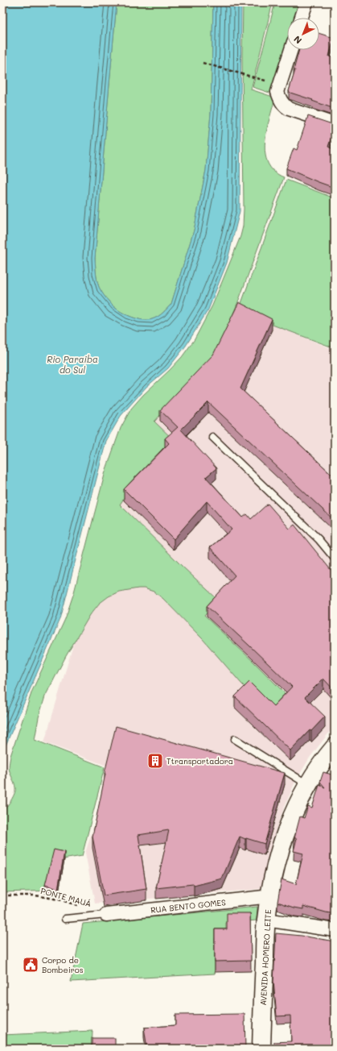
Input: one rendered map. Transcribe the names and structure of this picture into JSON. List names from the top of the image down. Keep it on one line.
{"streets":{"street":["RUA BENTO GOMES","AVENIDA HOMERO LEITE"],"path":["PONTE MAUÁ"]},"crossings":[["RUA BENTO GOMES","AVENIDA HOMERO LEITE"]],"water":["Rio Paraiba do Sul"],"places":{"building":["Ttransportadora"],"public building":["Corpo de Bombeiros"]},"north":"bottom left"}
